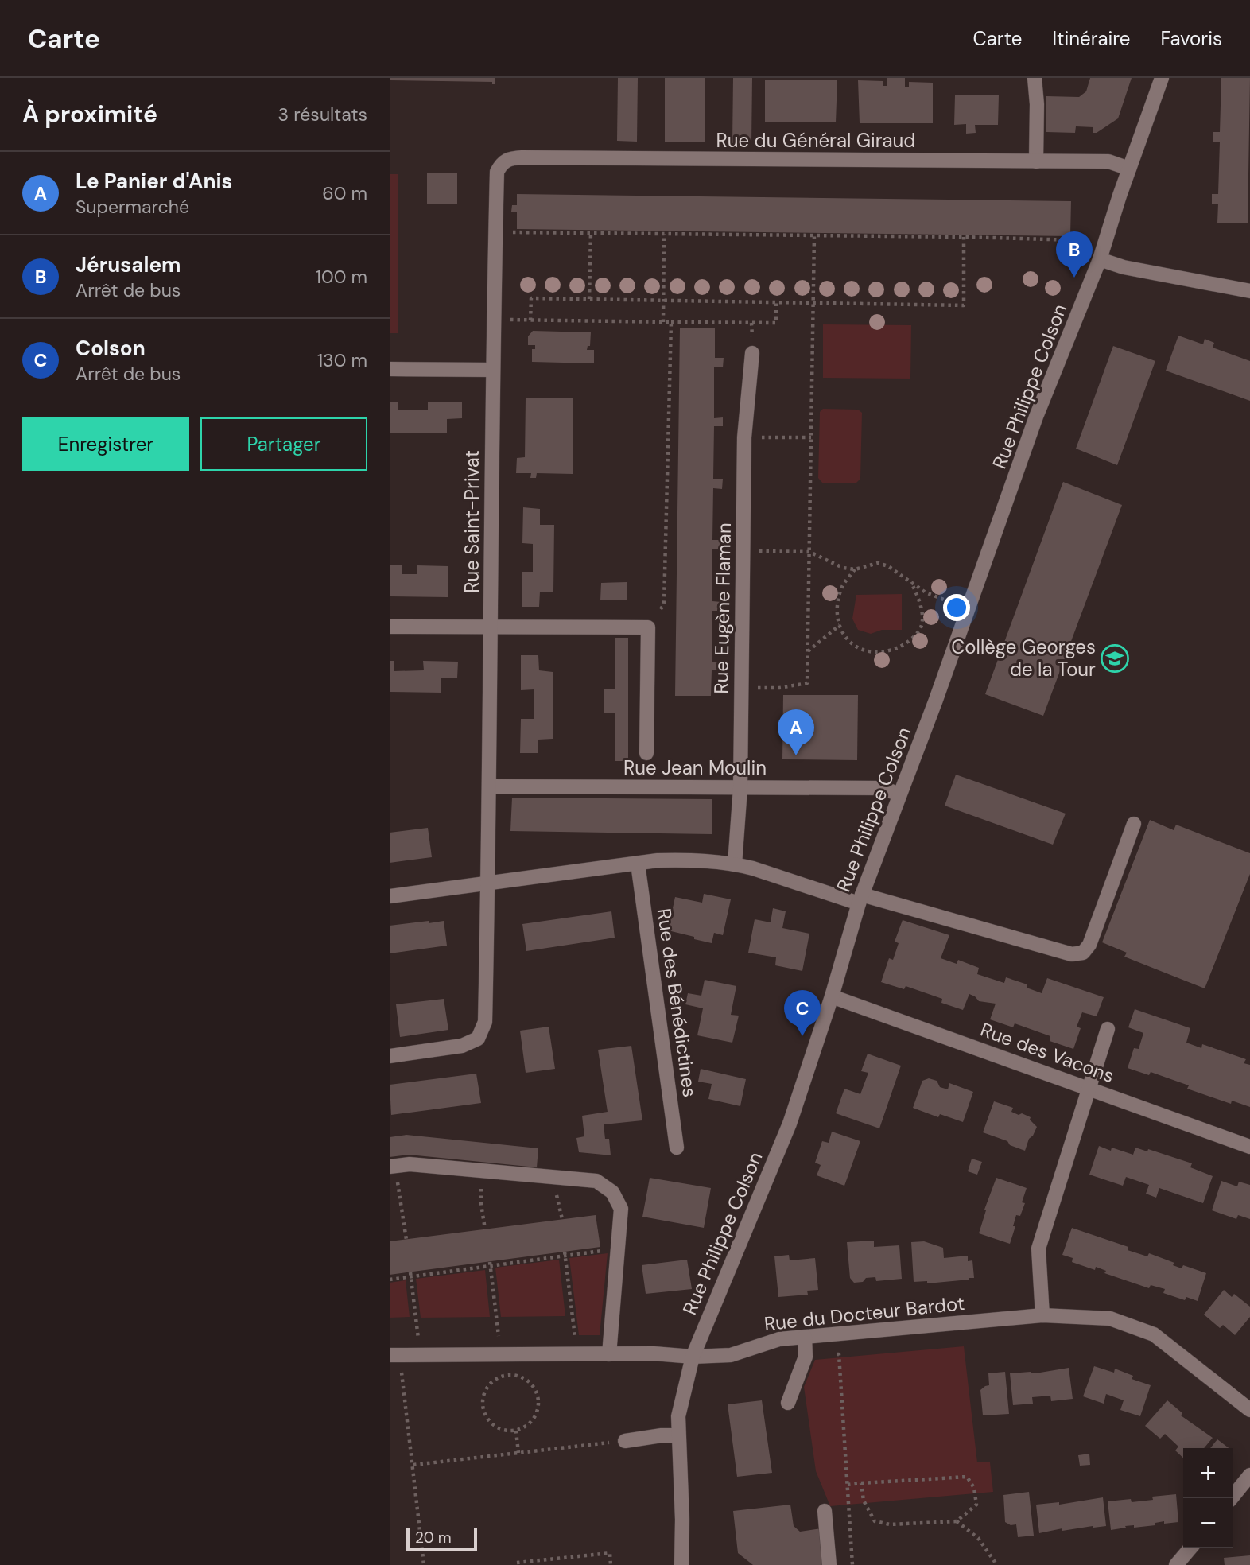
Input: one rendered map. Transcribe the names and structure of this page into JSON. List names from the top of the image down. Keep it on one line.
{"streets":{"street":["Rue du Général Giraud","Rue Philippe Colson","Rue Saint-Privat","Rue Eugène Flaman","Rue Jean Moulin","Rue des Bénédictines","Rue des Vacons","Rue du Docteur Bardot"]},"crossings":[["Rue du Général Giraud","Rue Philippe Colson"],["Rue du Général Giraud","Rue Saint-Privat"],["Rue Philippe Colson","Rue Jean Moulin"],["Rue Philippe Colson","Rue des Vacons"],["Rue Philippe Colson","Rue du Docteur Bardot"],["Rue Saint-Privat","Rue Jean Moulin"],["Rue Eugène Flaman","Rue Jean Moulin"]],"places":{"school or university":["Collège Georges de la Tour"]},"scale_bar":"20 m","page":{"header":"Carte","nav":["Carte","Itinéraire","Favoris"],"heading":["À proximité","3 résultats"],"list":[{"mark":"A","name":"Le Panier d'Anis","note":"Supermarché","value":"60 m"},{"mark":"B","name":"Jérusalem","note":"Arrêt de bus","value":"100 m"},{"mark":"C","name":"Colson","note":"Arrêt de bus","value":"130 m"}],"pins":["B","A","C"],"buttons":["Enregistrer","Partager"],"map_buttons":["+","−"],"scale":"20 m"}}
